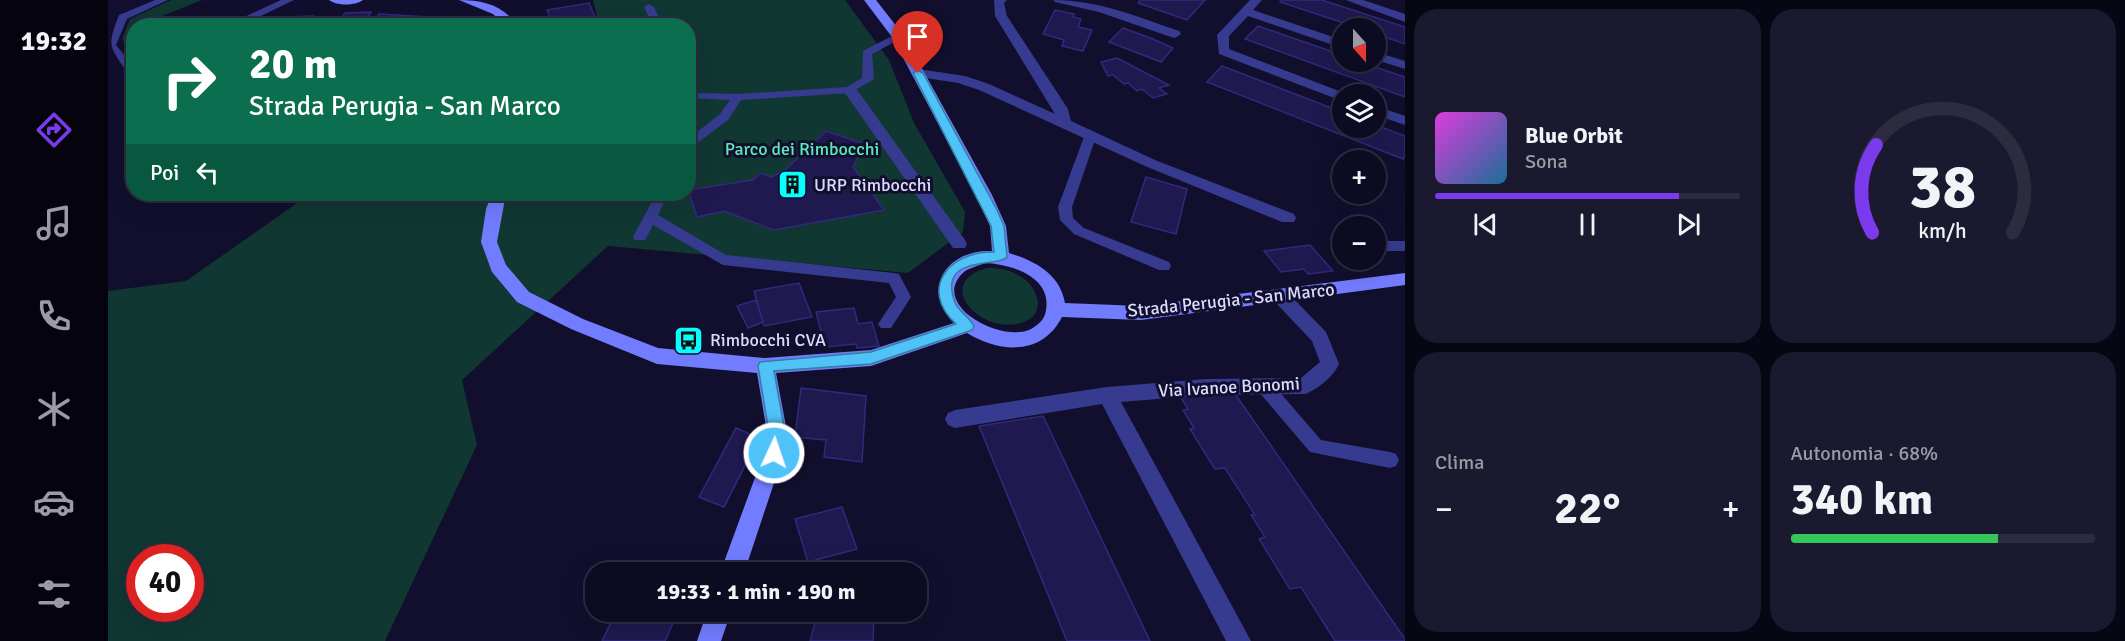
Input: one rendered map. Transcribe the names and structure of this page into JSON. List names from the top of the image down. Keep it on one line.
{"streets":{"main road":["Strada Perugia - San Marco"],"street":["Via Ivanoe Bonomi"]},"crossings":[["Strada Perugia - San Marco","Via Ivanoe Bonomi"]],"parks":["Parco dei Rimbocchi"],"places":{"building":["URP Rimbocchi"],"bus stop":["Rimbocchi CVA"]},"north":"bottom","page":{"tabs":"19:32","map_buttons":["+","−"],"turn":["20 m","Strada Perugia - San Marco"],"song":["Blue Orbit","Sona"],"then":"Poi","tile":["Clima",["Autonomia · 68%","340 km"]],"heat":["−","22°","+"],"limit":"40","trip":"19:33 · 1 min · 190 m","gauge":["38","km/h"]}}
